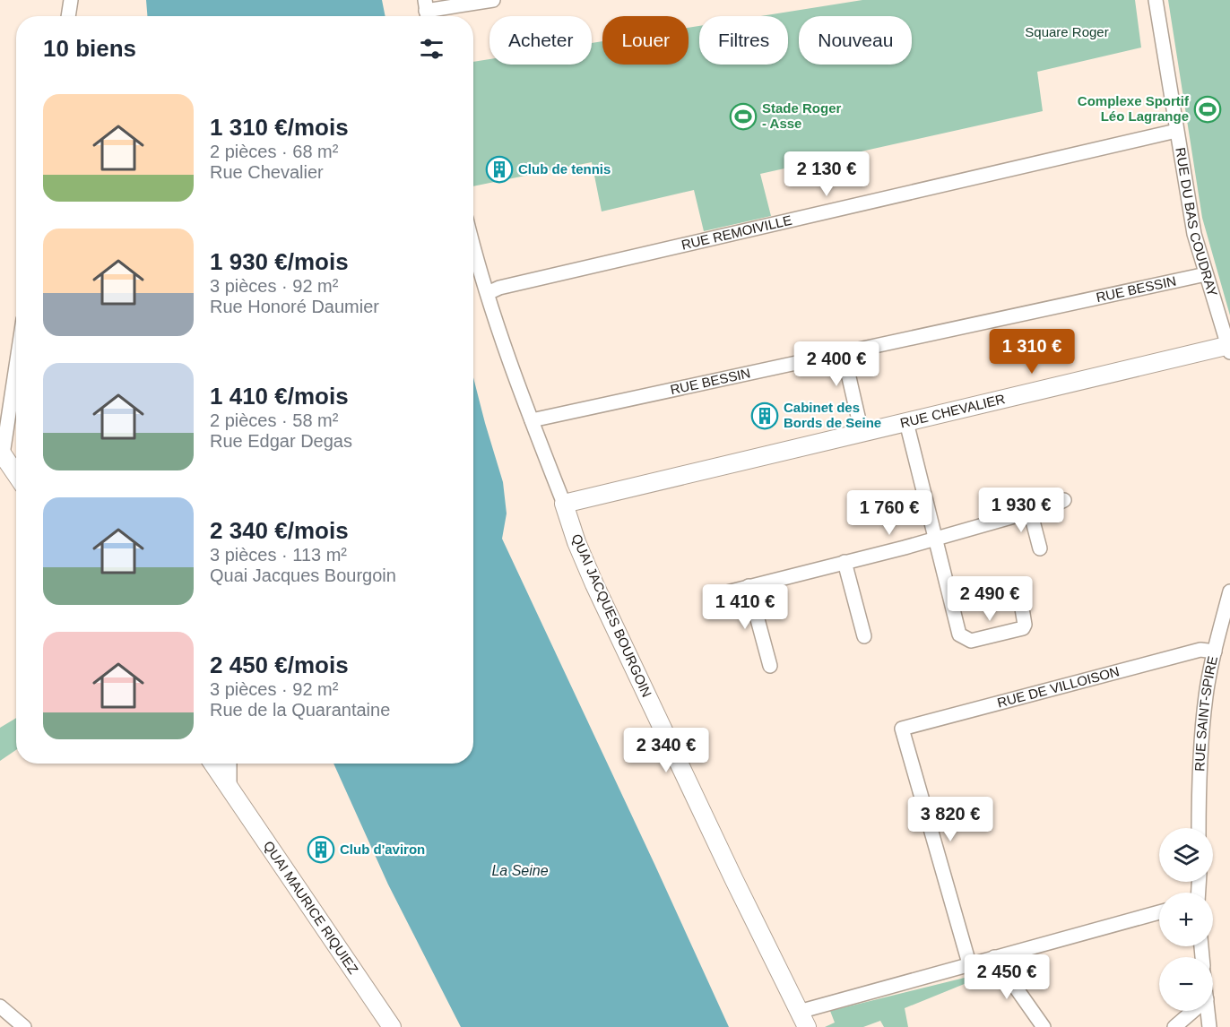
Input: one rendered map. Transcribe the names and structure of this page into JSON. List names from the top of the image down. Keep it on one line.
{"streets":{"main road":["RUE CHEVALIER","QUAI JACQUES BOURGOIN","QUAI MAURICE RIQUIEZ"],"street":["RUE DU BAS COUDRAY","RUE REMOIVILLE","RUE BESSIN","RUE DE VILLOISON","RUE SAINT-SPIRE"]},"crossings":[["RUE DU BAS COUDRAY","RUE REMOIVILLE"],["RUE DU BAS COUDRAY","RUE BESSIN"],["RUE DU BAS COUDRAY","RUE CHEVALIER"],["RUE REMOIVILLE","QUAI JACQUES BOURGOIN"],["RUE BESSIN","QUAI JACQUES BOURGOIN"],["RUE CHEVALIER","QUAI JACQUES BOURGOIN"],["RUE DE VILLOISON","RUE SAINT-SPIRE"]],"water":["La Seine"],"parks":["Square Roger"],"places":{"sports":["Complexe Sportif Léo Lagrange","Stade Roger - Asse"],"building":["Club de tennis","Cabinet des Bords de Seine","Club d'aviron"]},"page":{"chip":["Acheter","Louer","Filtres","Nouveau"],"heading":"10 biens","list":[{"name":"1 310 €/mois","note":"2 pièces · 68 m² · Rue Chevalier"},{"name":"1 930 €/mois","note":"3 pièces · 92 m² · Rue Honoré Daumier"},{"name":"1 410 €/mois","note":"2 pièces · 58 m² · Rue Edgar Degas"},{"name":"2 340 €/mois","note":"3 pièces · 113 m² · Quai Jacques Bourgoin"},{"name":"2 450 €/mois","note":"3 pièces · 92 m² · Rue de la Quarantaine"}],"price":["2 130 €","1 310 €","2 400 €","1 930 €","1 760 €","2 490 €","1 410 €","2 340 €","3 820 €","2 450 €"],"map_buttons":["+","−"]}}
